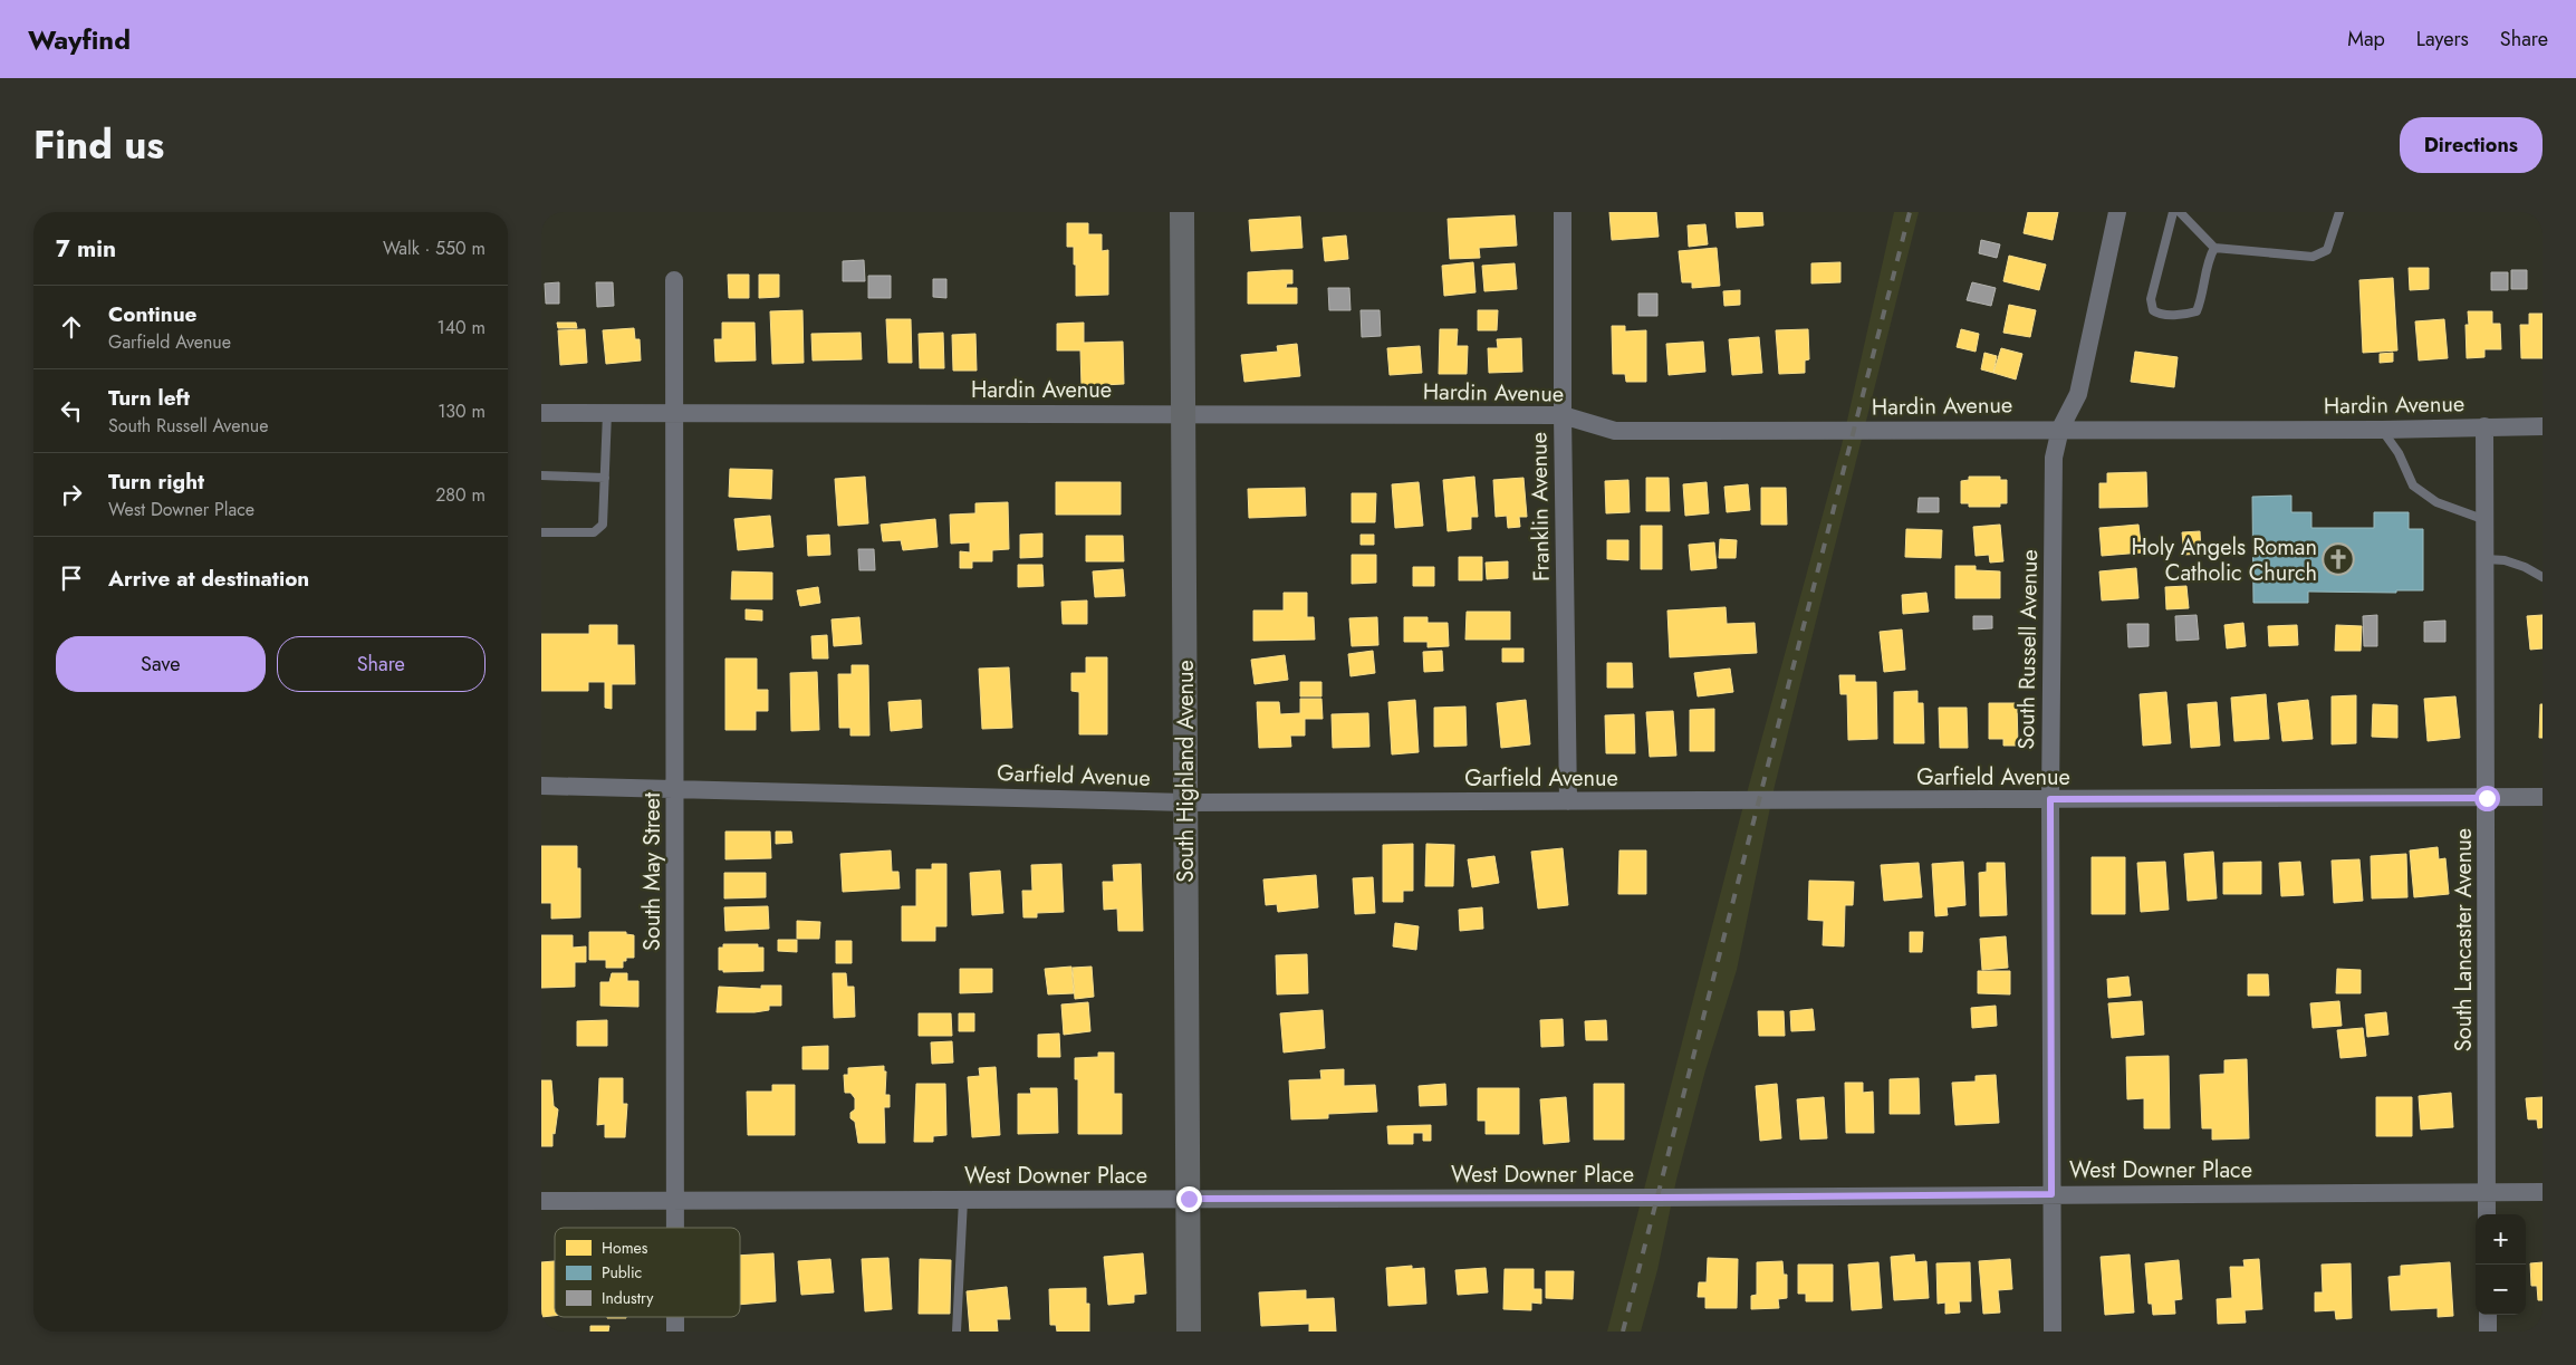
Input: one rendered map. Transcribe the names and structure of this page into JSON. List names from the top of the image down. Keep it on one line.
{"streets":{"street":["Hardin Avenue","Franklin Avenue","South Russell Avenue","South Highland Avenue","Garfield Avenue","South May Street","South Lancaster Avenue","West Downer Place"]},"crossings":[["Hardin Avenue","Franklin Avenue"],["Hardin Avenue","South Russell Avenue"],["Hardin Avenue","South Highland Avenue"],["Hardin Avenue","South May Street"],["Hardin Avenue","South Lancaster Avenue"],["Franklin Avenue","Garfield Avenue"],["South Russell Avenue","Garfield Avenue"],["South Russell Avenue","West Downer Place"],["South Highland Avenue","Garfield Avenue"],["South Highland Avenue","West Downer Place"],["Garfield Avenue","South May Street"],["Garfield Avenue","South Lancaster Avenue"],["South May Street","West Downer Place"],["South Lancaster Avenue","West Downer Place"]],"places":{"church":["Holy Angels Roman Catholic Church"]},"legend":["Homes","Public","Industry"],"page":{"header":"Wayfind","nav":["Map","Layers","Share"],"title":"Find us","buttons":["Directions",["Save","Share"]],"heading":["7 min","Walk · 550 m"],"list":[["Continue","Garfield Avenue","140 m"],["Turn left","South Russell Avenue","130 m"],["Turn right","West Downer Place","280 m"],"Arrive at destination"],"map_buttons":["+","−"]}}
